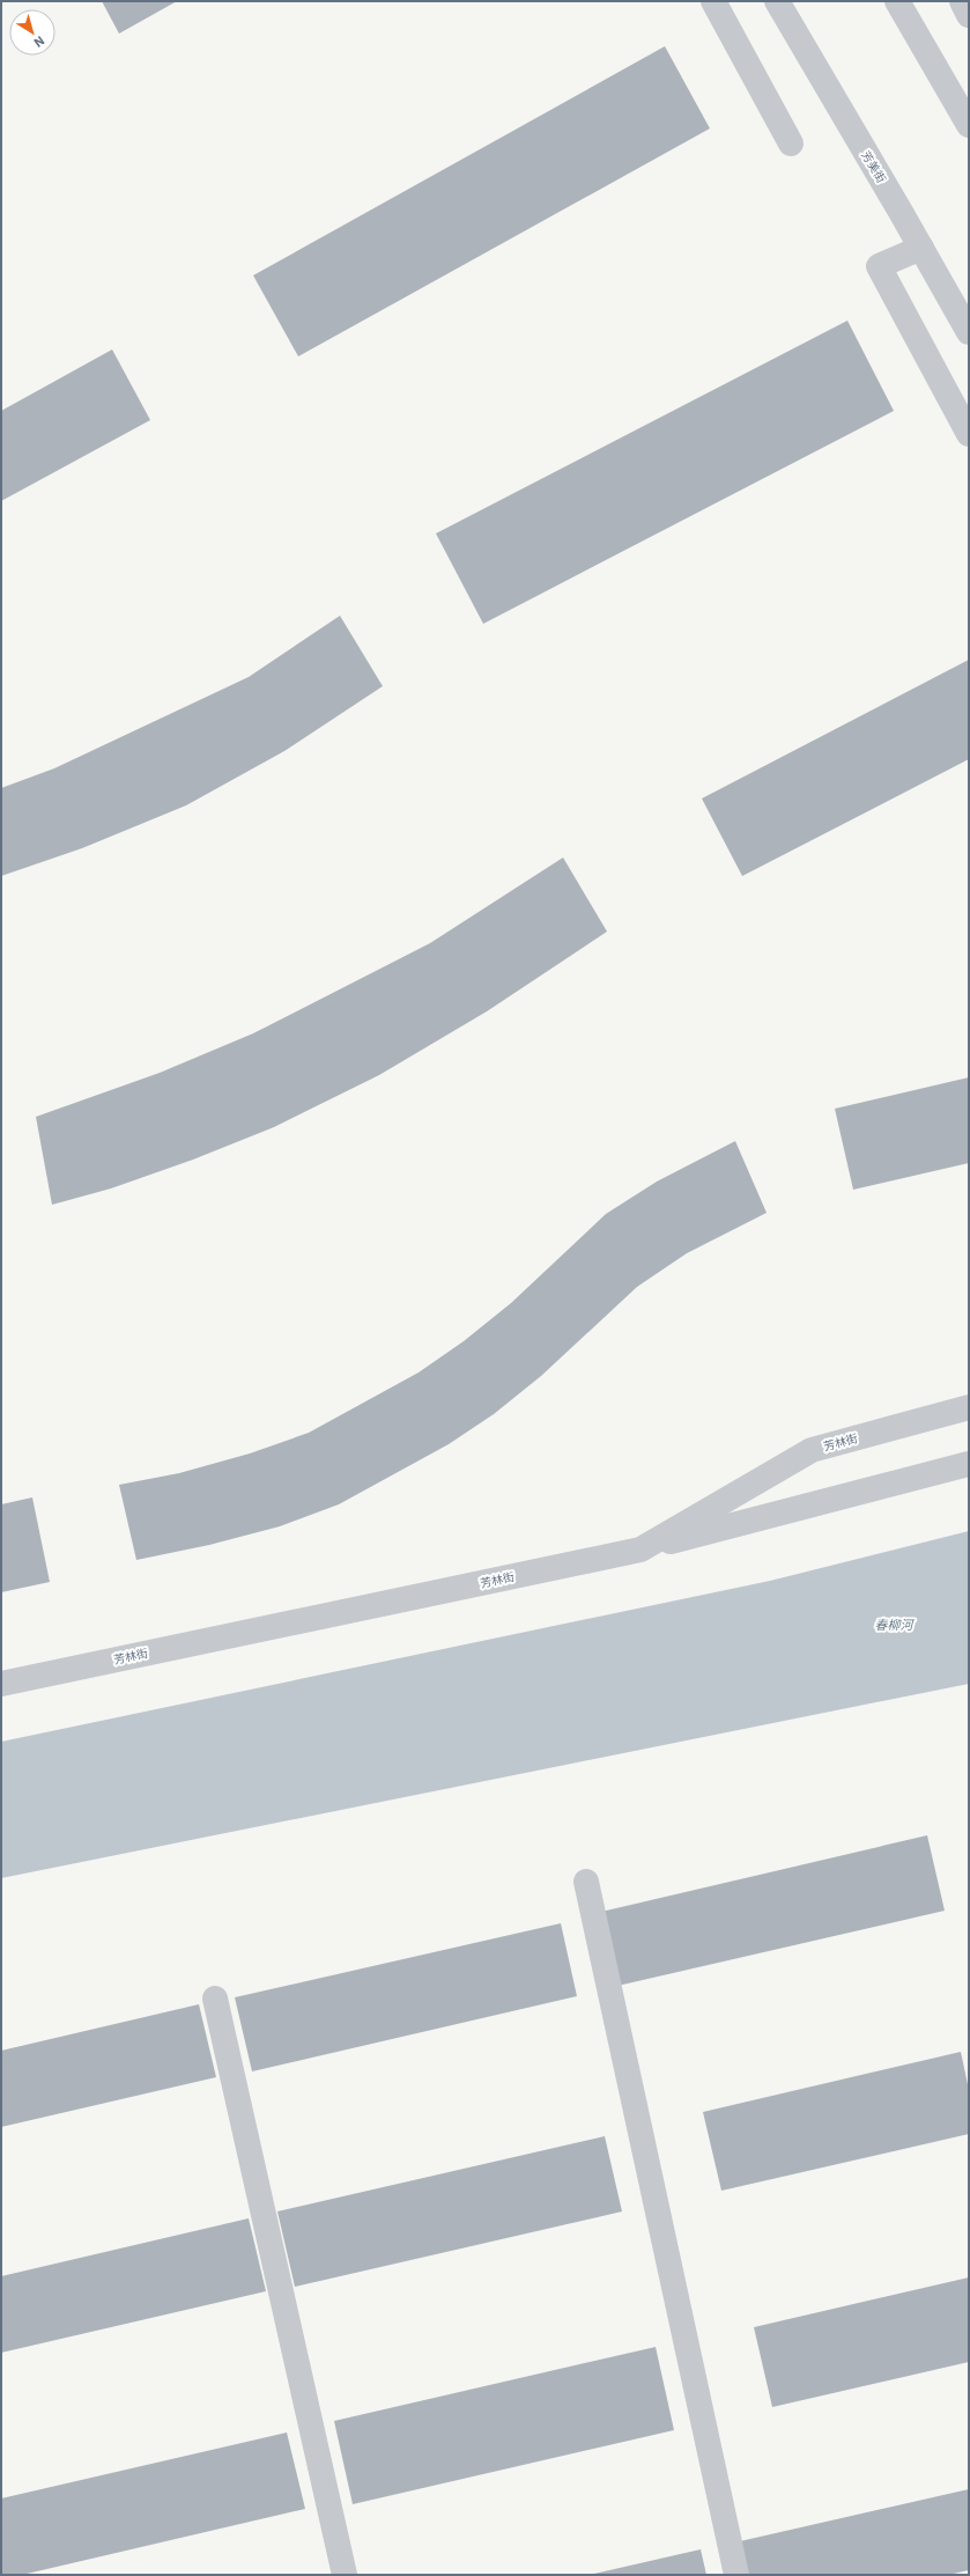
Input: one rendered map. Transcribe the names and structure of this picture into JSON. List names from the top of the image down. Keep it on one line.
{"streets":{"street":["芳美街","芳林街"]},"water":["春柳河"],"north":"bottom right"}
